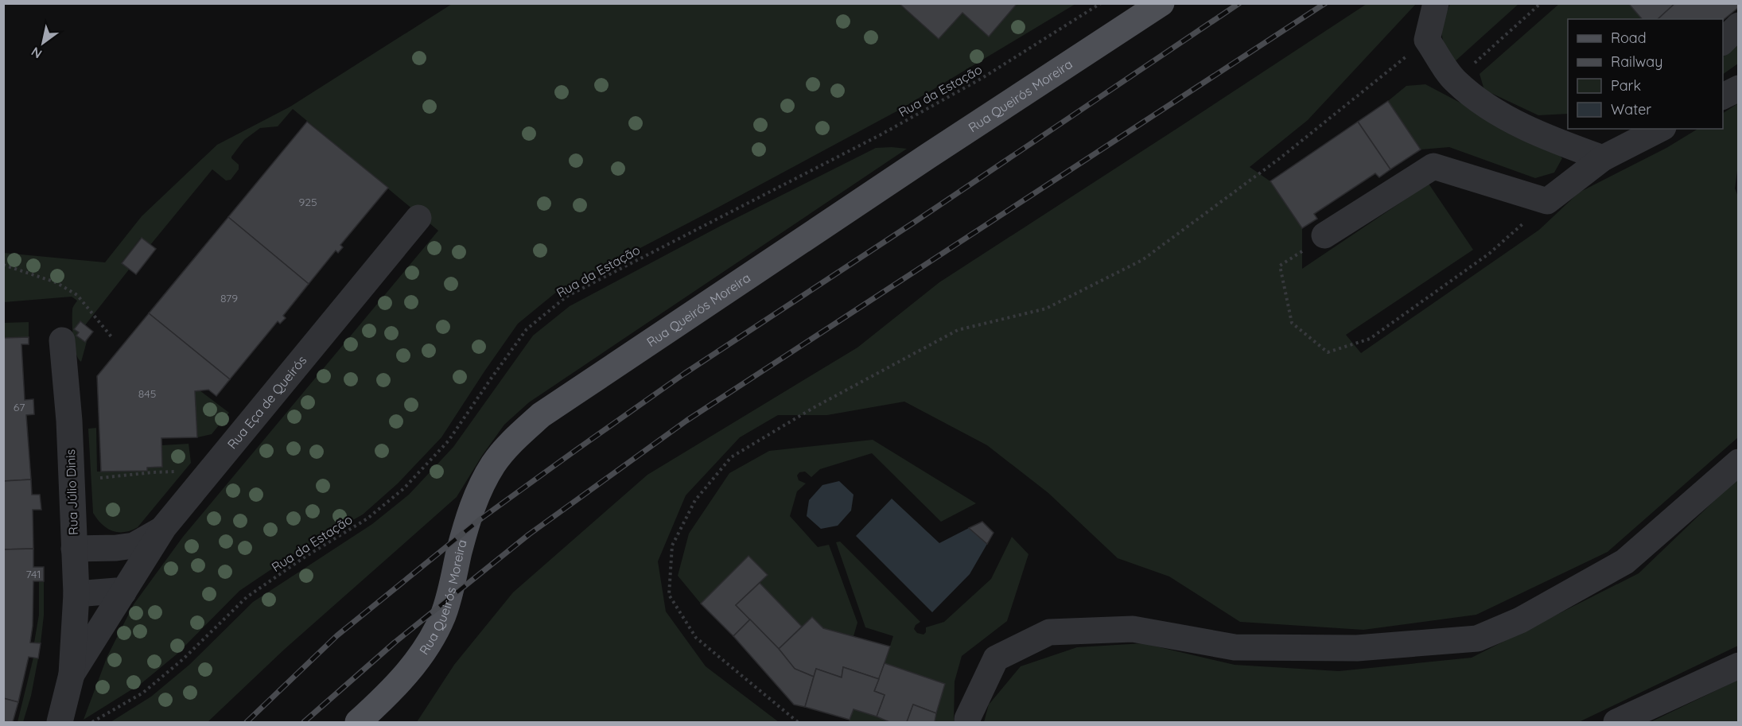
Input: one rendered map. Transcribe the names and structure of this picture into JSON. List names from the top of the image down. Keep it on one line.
{"streets":{"main road":["Rua Queirós Moreira"],"street":["Rua Eça de Queirós","Rua Júlio Dinis"],"path":["Rua da Estação"]},"crossings":[["Rua Eça de Queirós","Rua Júlio Dinis"]],"house_numbers":["925","879","845","67","741"],"legend":["Road","Railway","Park","Water"],"north":"bottom left"}
